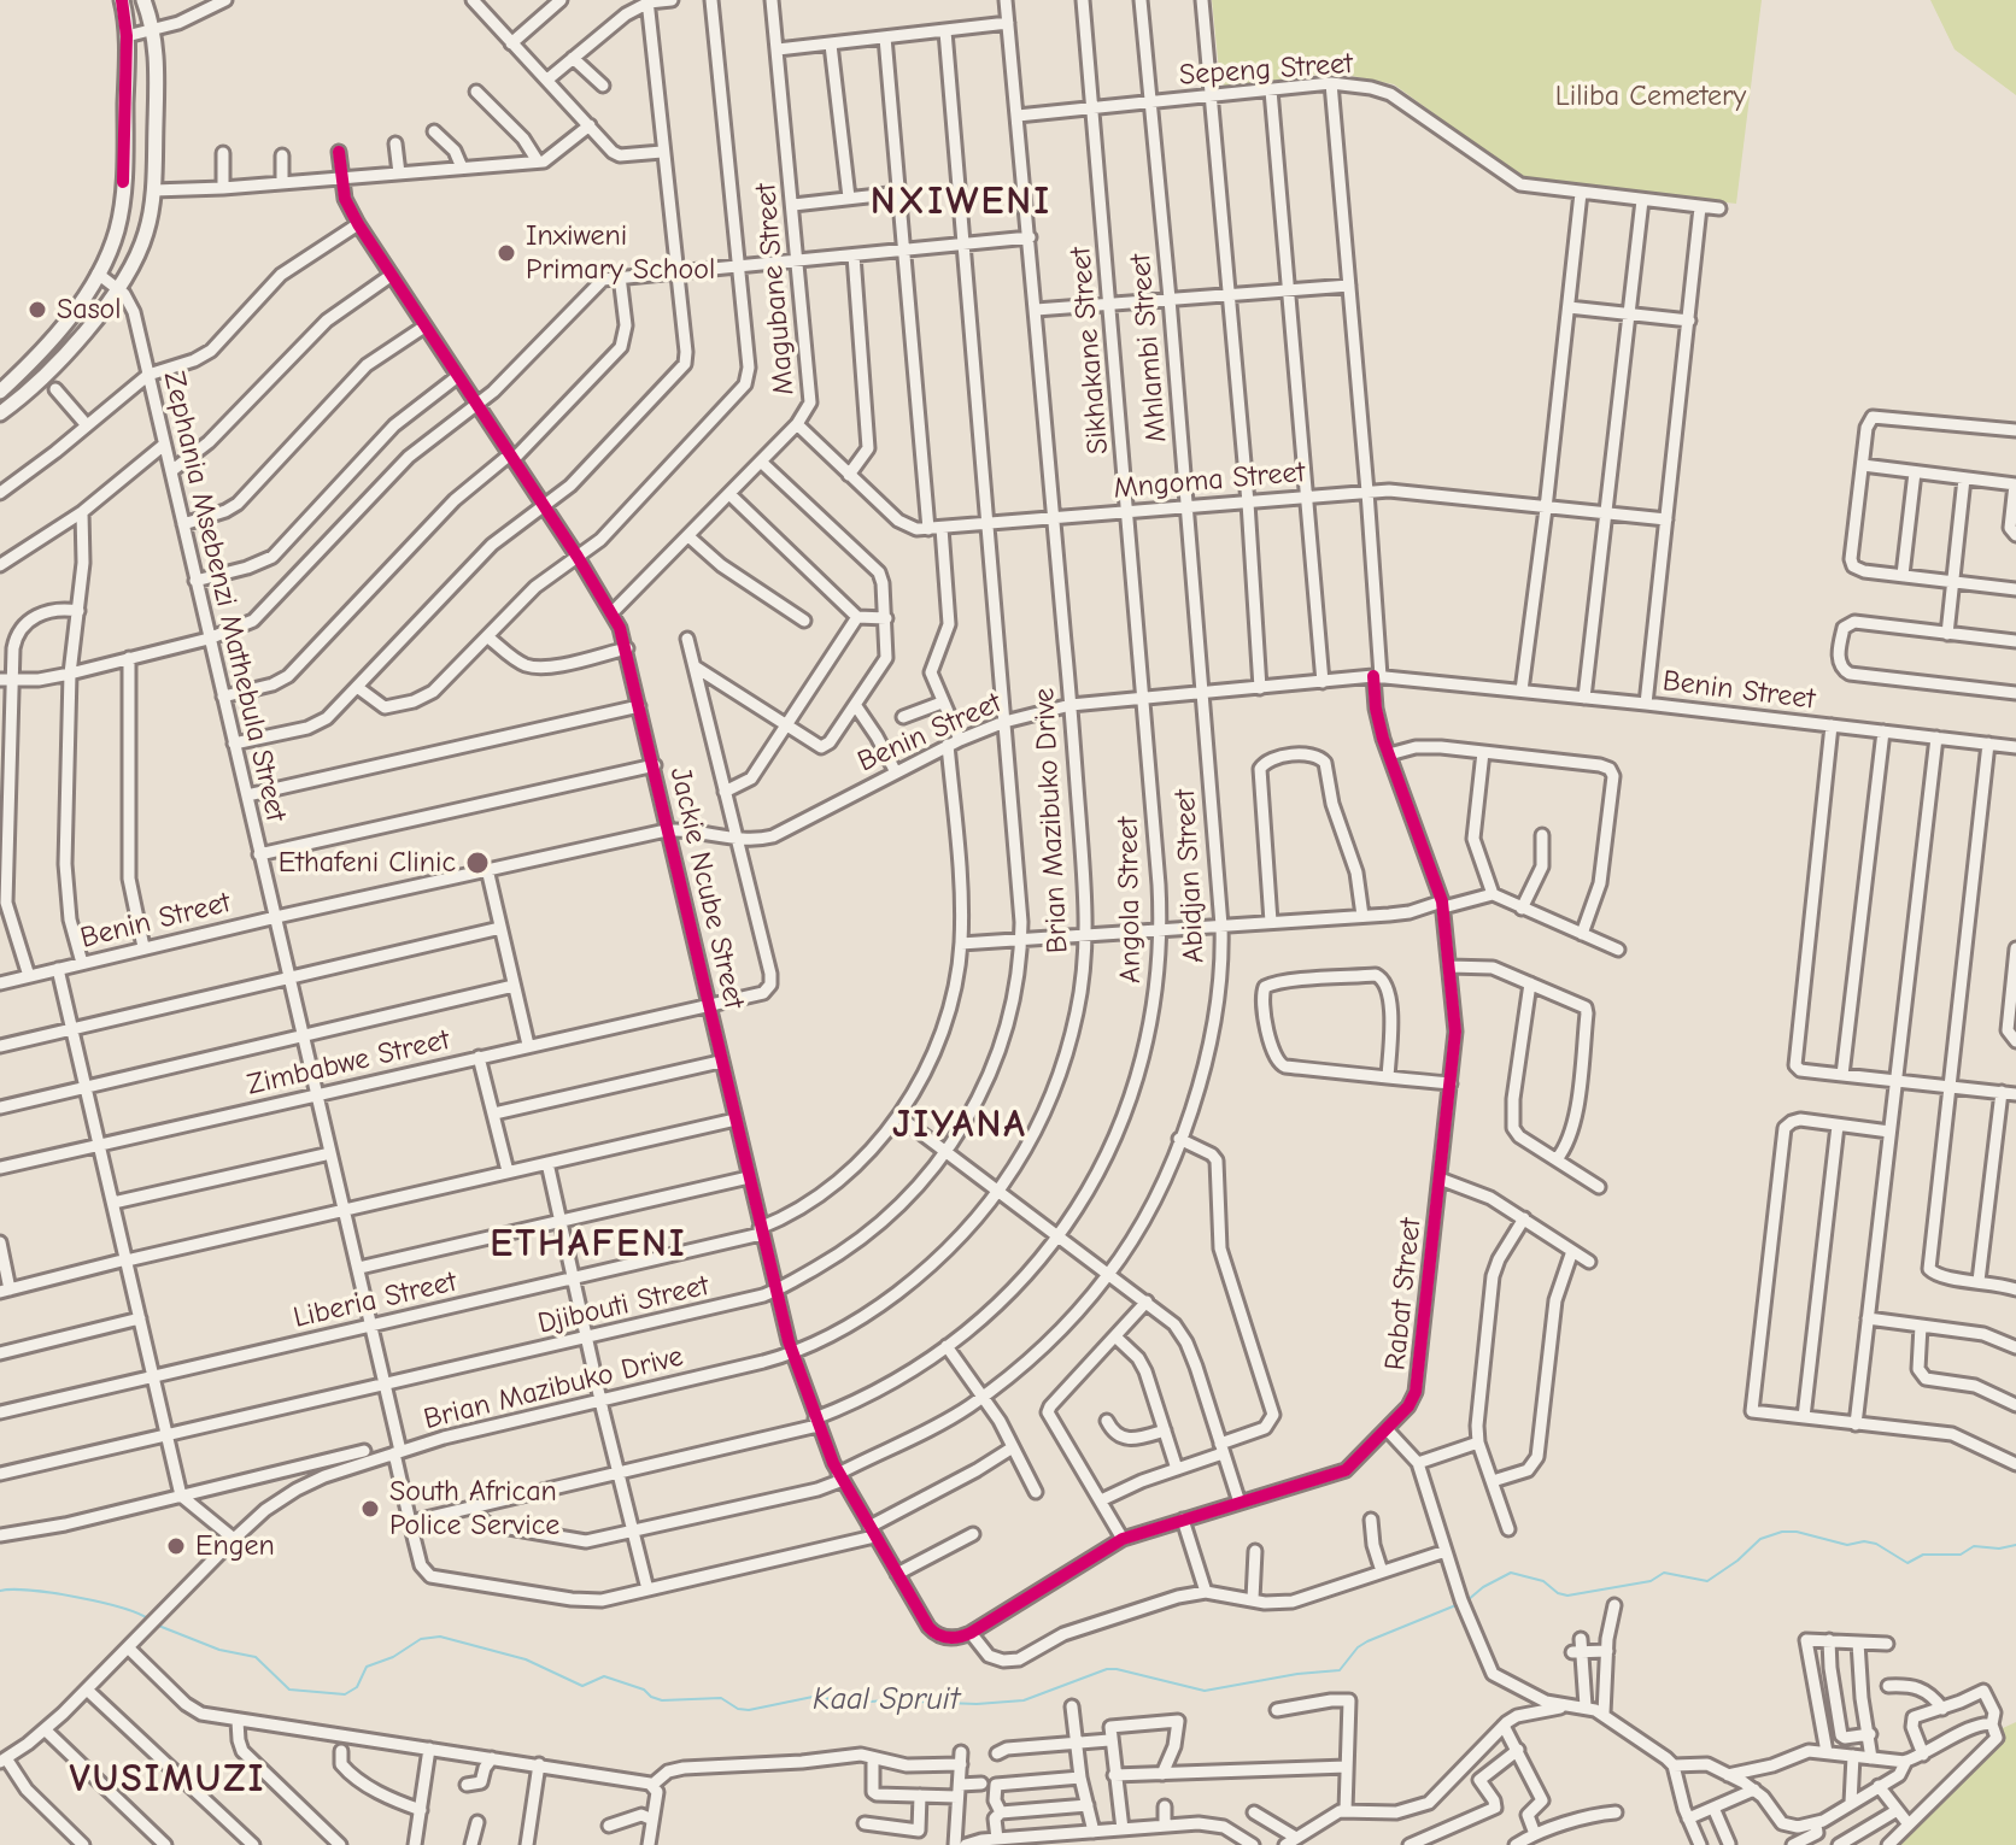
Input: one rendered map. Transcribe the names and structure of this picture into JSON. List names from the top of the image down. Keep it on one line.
{"streets":{"street":["Sepeng Street","Magubane Street","Mhlambi Street","Sikhakane Street","Mngoma Street","Zephania Msebenzi Mathebula Street","Benin Street","Brian Mazibuko Drive","Abidjan Street","Jackie Ncube Street","Angola Street","Zimbabwe Street","Rabat Street","Liberia Street","Djibouti Street"]},"crossings":[["Sepeng Street","Mhlambi Street"],["Sepeng Street","Sikhakane Street"],["Sepeng Street","Brian Mazibuko Drive"],["Sepeng Street","Rabat Street"],["Magubane Street","Jackie Ncube Street"],["Mhlambi Street","Mngoma Street"],["Mhlambi Street","Benin Street"],["Mhlambi Street","Abidjan Street"],["Sikhakane Street","Mngoma Street"],["Sikhakane Street","Benin Street"],["Sikhakane Street","Angola Street"],["Mngoma Street","Brian Mazibuko Drive"],["Mngoma Street","Rabat Street"],["Mngoma Street","Djibouti Street"],["Zephania Msebenzi Mathebula Street","Benin Street"],["Zephania Msebenzi Mathebula Street","Brian Mazibuko Drive"],["Zephania Msebenzi Mathebula Street","Zimbabwe Street"],["Zephania Msebenzi Mathebula Street","Liberia Street"],["Zephania Msebenzi Mathebula Street","Djibouti Street"],["Benin Street","Brian Mazibuko Drive"],["Benin Street","Abidjan Street"],["Benin Street","Jackie Ncube Street"],["Benin Street","Angola Street"],["Benin Street","Zimbabwe Street"],["Benin Street","Rabat Street"],["Benin Street","Liberia Street"],["Benin Street","Djibouti Street"],["Brian Mazibuko Drive","Jackie Ncube Street"],["Abidjan Street","Jackie Ncube Street"],["Abidjan Street","Angola Street"],["Jackie Ncube Street","Angola Street"],["Jackie Ncube Street","Zimbabwe Street"],["Jackie Ncube Street","Rabat Street"],["Jackie Ncube Street","Liberia Street"],["Jackie Ncube Street","Djibouti Street"]],"districts":["NXIWENI","JIYANA","ETHAFENI","VUSIMUZI"],"water":["Kaal Spruit"],"parks":["Liliba Cemetery"],"places":["Inxiweni Primary School","Sasol","Ethafeni Clinic","South African Police Service","Engen"]}
